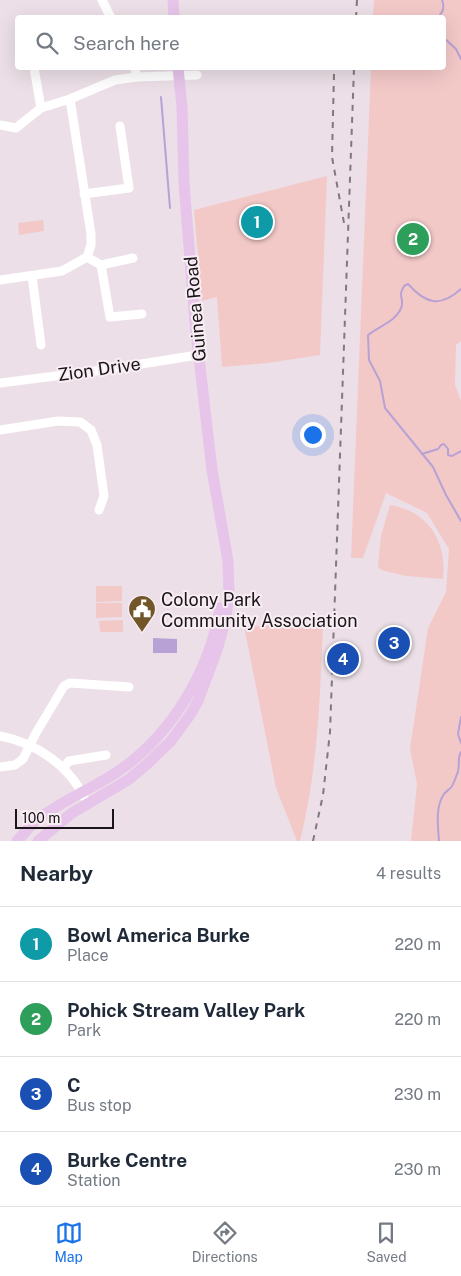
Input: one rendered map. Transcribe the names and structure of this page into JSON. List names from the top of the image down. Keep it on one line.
{"streets":{"main road":["Guinea Road"],"street":["Zion Drive"]},"crossings":[["Guinea Road","Zion Drive"]],"places":{"public building":["Colony Park Community Association"]},"scale_bar":"100 m","page":{"search":"Search here","pins":["1","2","3","4"],"scale":"100 m","heading":["Nearby","4 results"],"list":[{"mark":"1","name":"Bowl America Burke","note":"Place","value":"220 m"},{"mark":"2","name":"Pohick Stream Valley Park","note":"Park","value":"220 m"},{"mark":"3","name":"C","note":"Bus stop","value":"230 m"},{"mark":"4","name":"Burke Centre","note":"Station","value":"230 m"}],"nav":["Map","Directions","Saved"]}}
